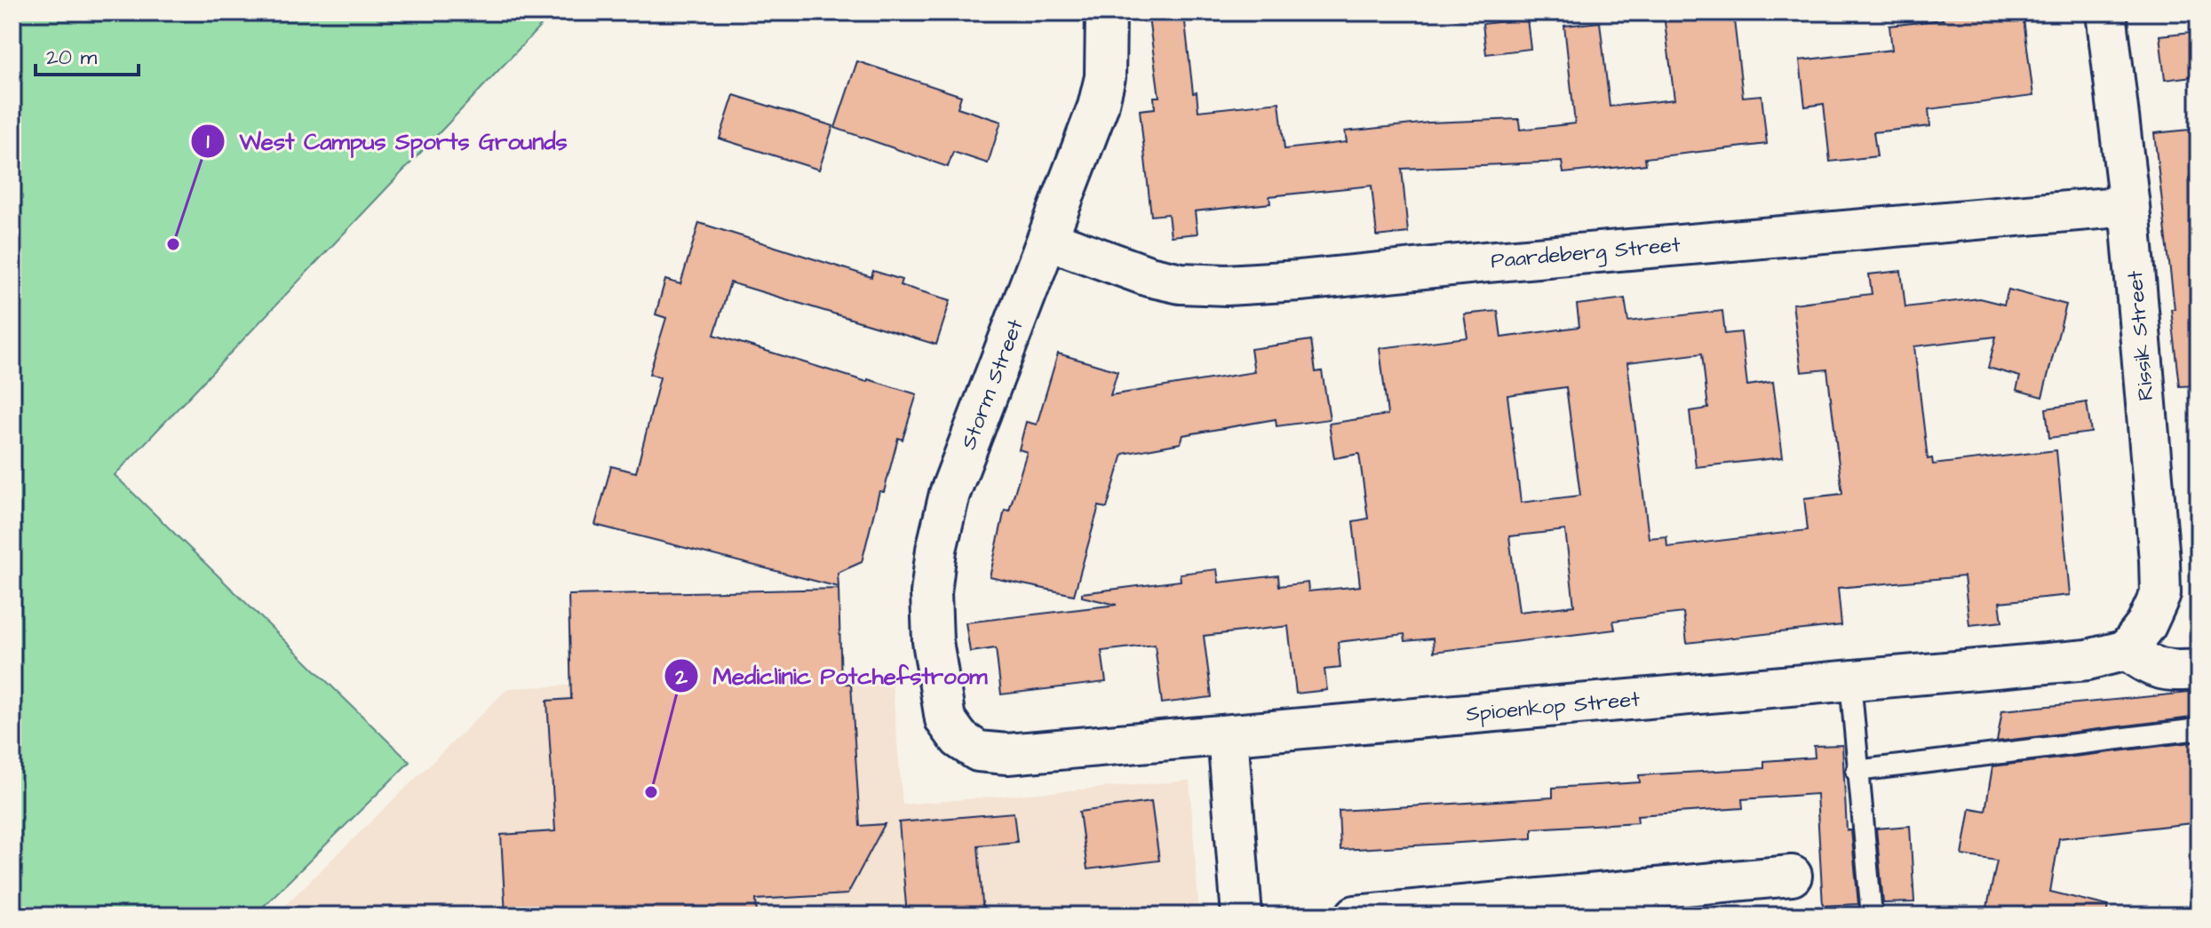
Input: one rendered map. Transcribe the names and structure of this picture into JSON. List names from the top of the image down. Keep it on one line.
{"streets":{"street":["Paardeberg Street","Rissik Street","Storm Street","Spioenkop Street"]},"crossings":[["Paardeberg Street","Rissik Street"],["Paardeberg Street","Storm Street"],["Rissik Street","Spioenkop Street"],["Storm Street","Spioenkop Street"]],"places":["West Campus Sports Grounds","Mediclinic Potchefstroom"],"scale_bar":"20 m"}
